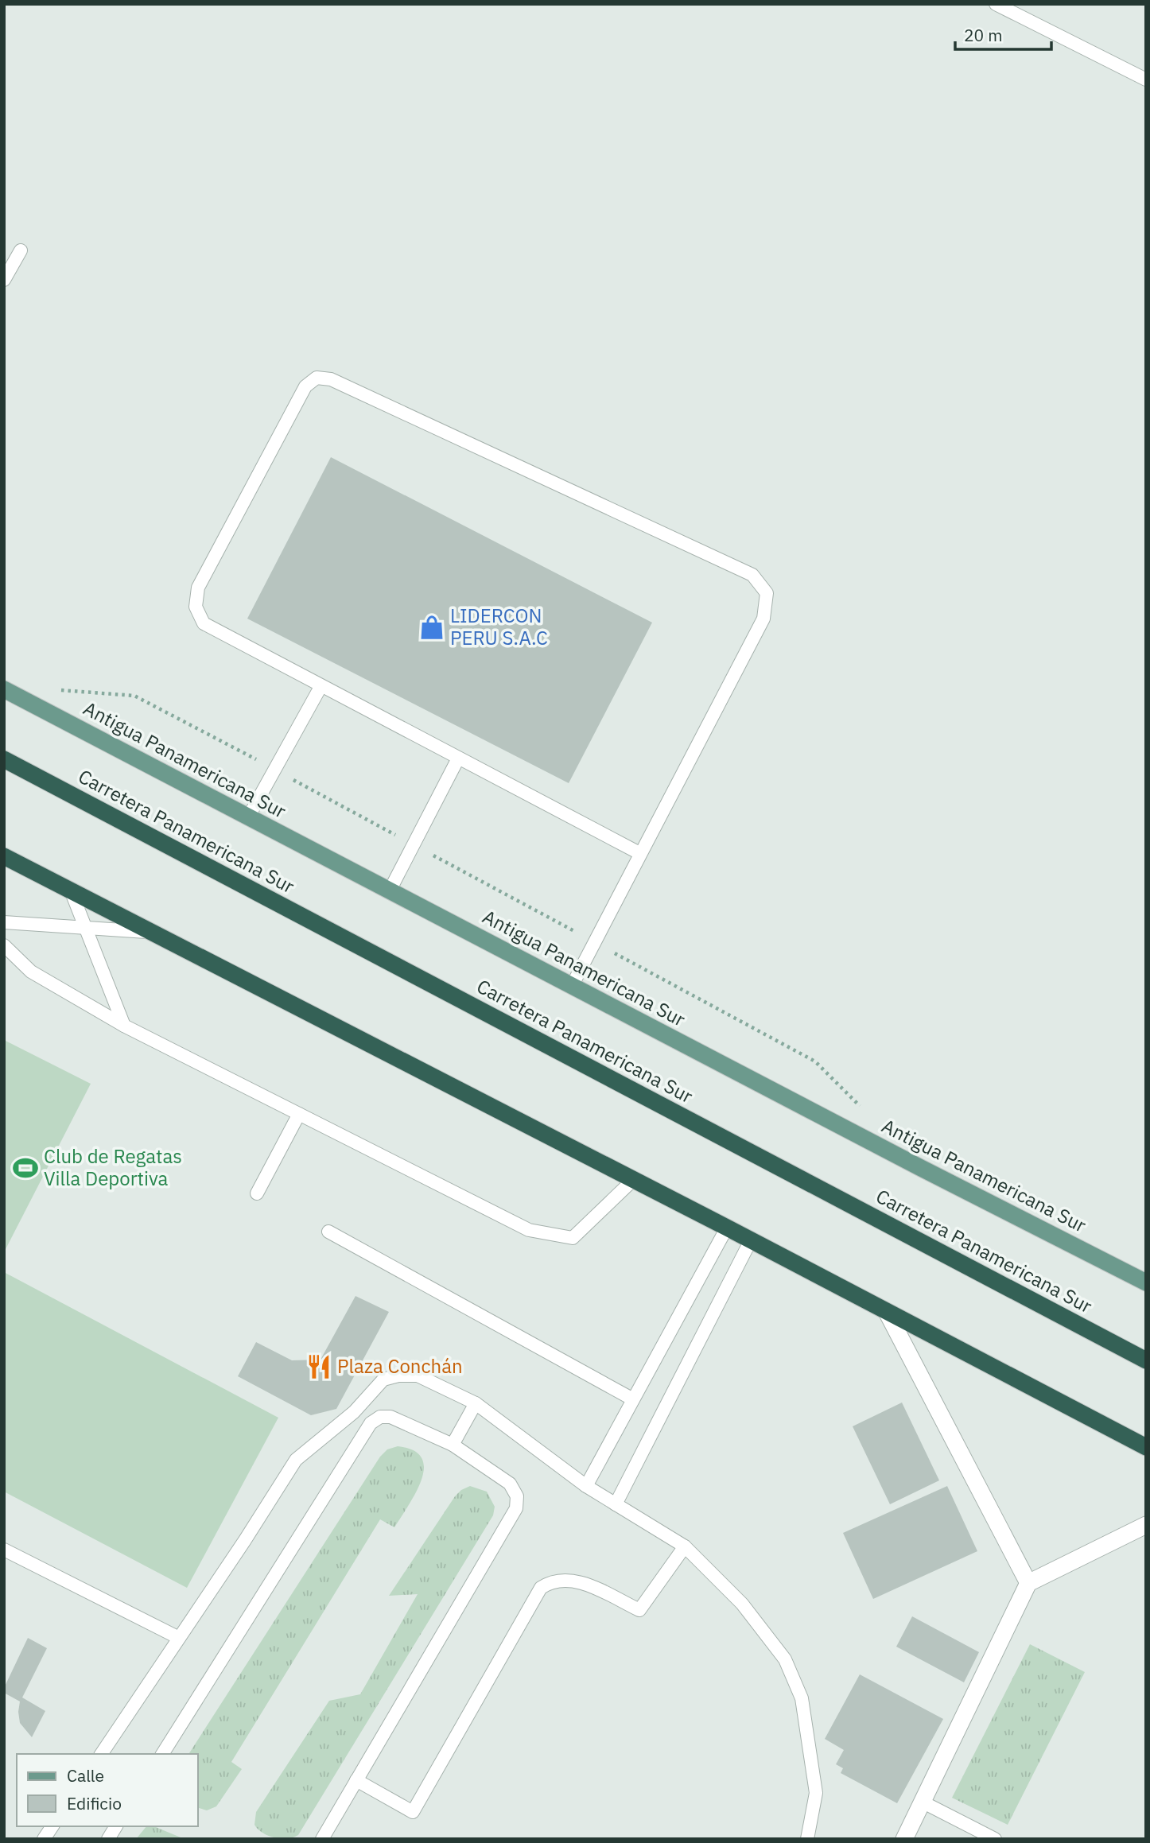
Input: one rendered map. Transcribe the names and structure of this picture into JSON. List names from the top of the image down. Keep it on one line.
{"streets":{"highway":["Carretera Panamericana Sur"],"main road":["Antigua Panamericana Sur"]},"places":{"shop":["LIDERCON PERU S.A.C"],"sports":["Club de Regatas Villa Deportiva"],"restaurant":["Plaza Conchán"]},"legend":["Calle","Edificio"],"scale_bar":"20 m"}
